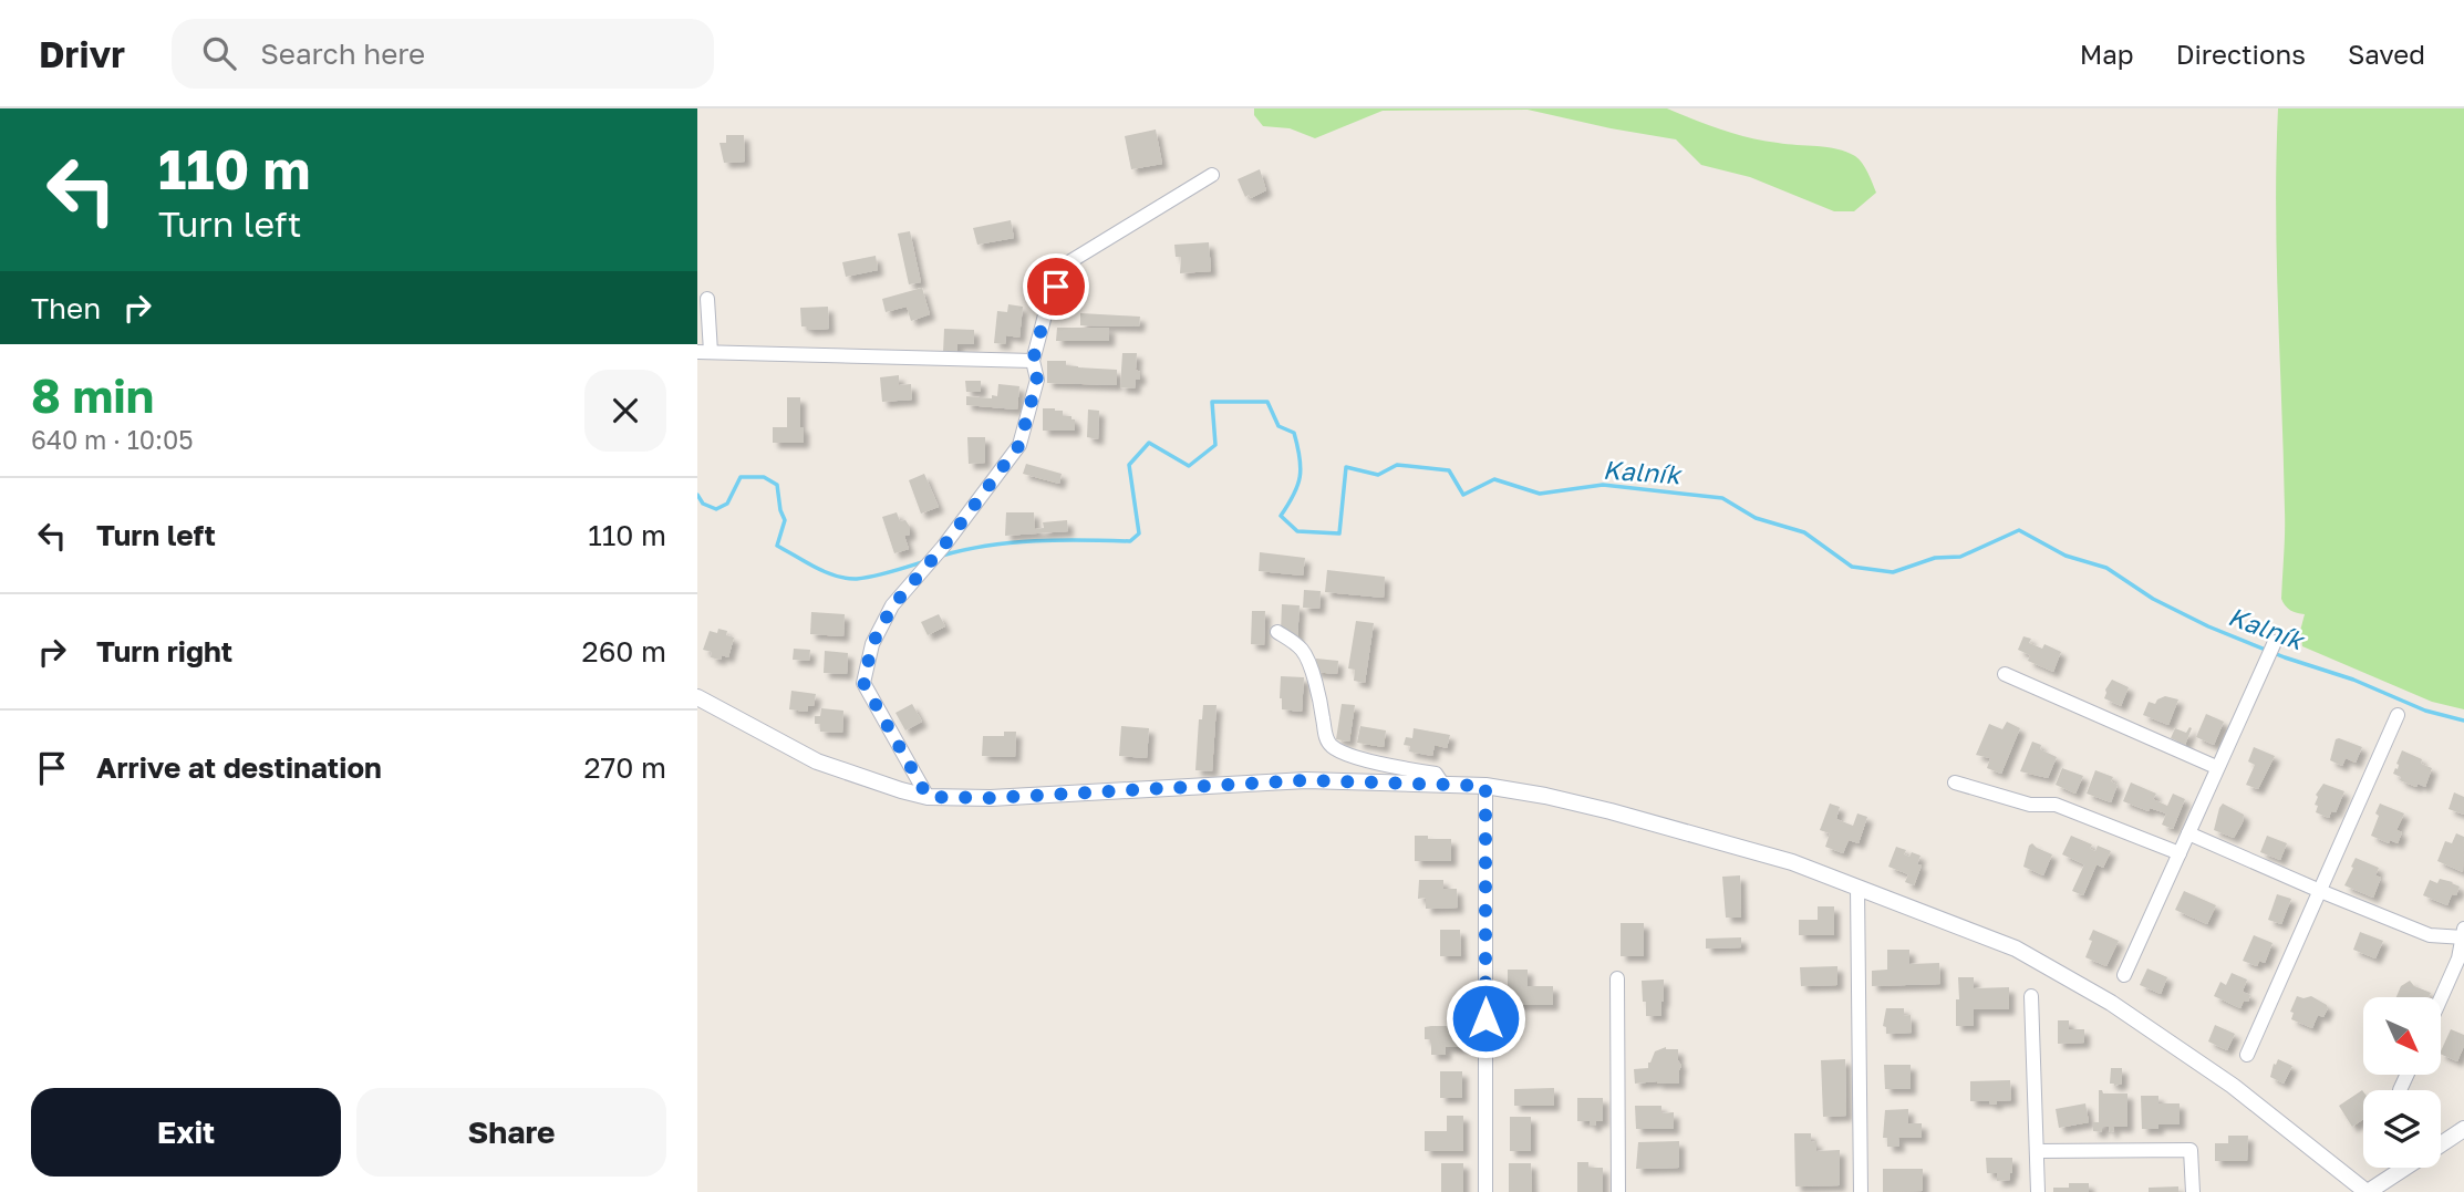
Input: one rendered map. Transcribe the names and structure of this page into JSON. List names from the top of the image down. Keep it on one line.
{"water":["Kalník"],"north":"bottom right","page":{"header":"Drivr","search":"Search here","nav":["Map","Directions","Saved"],"turn":["110 m","Turn left"],"then":"Then","heading":["8 min","640 m · 10:05"],"list":[{"name":"Turn left","value":"110 m"},{"name":"Turn right","value":"260 m"},{"name":"Arrive at destination","value":"270 m"}],"buttons":["Exit","Share"]}}
